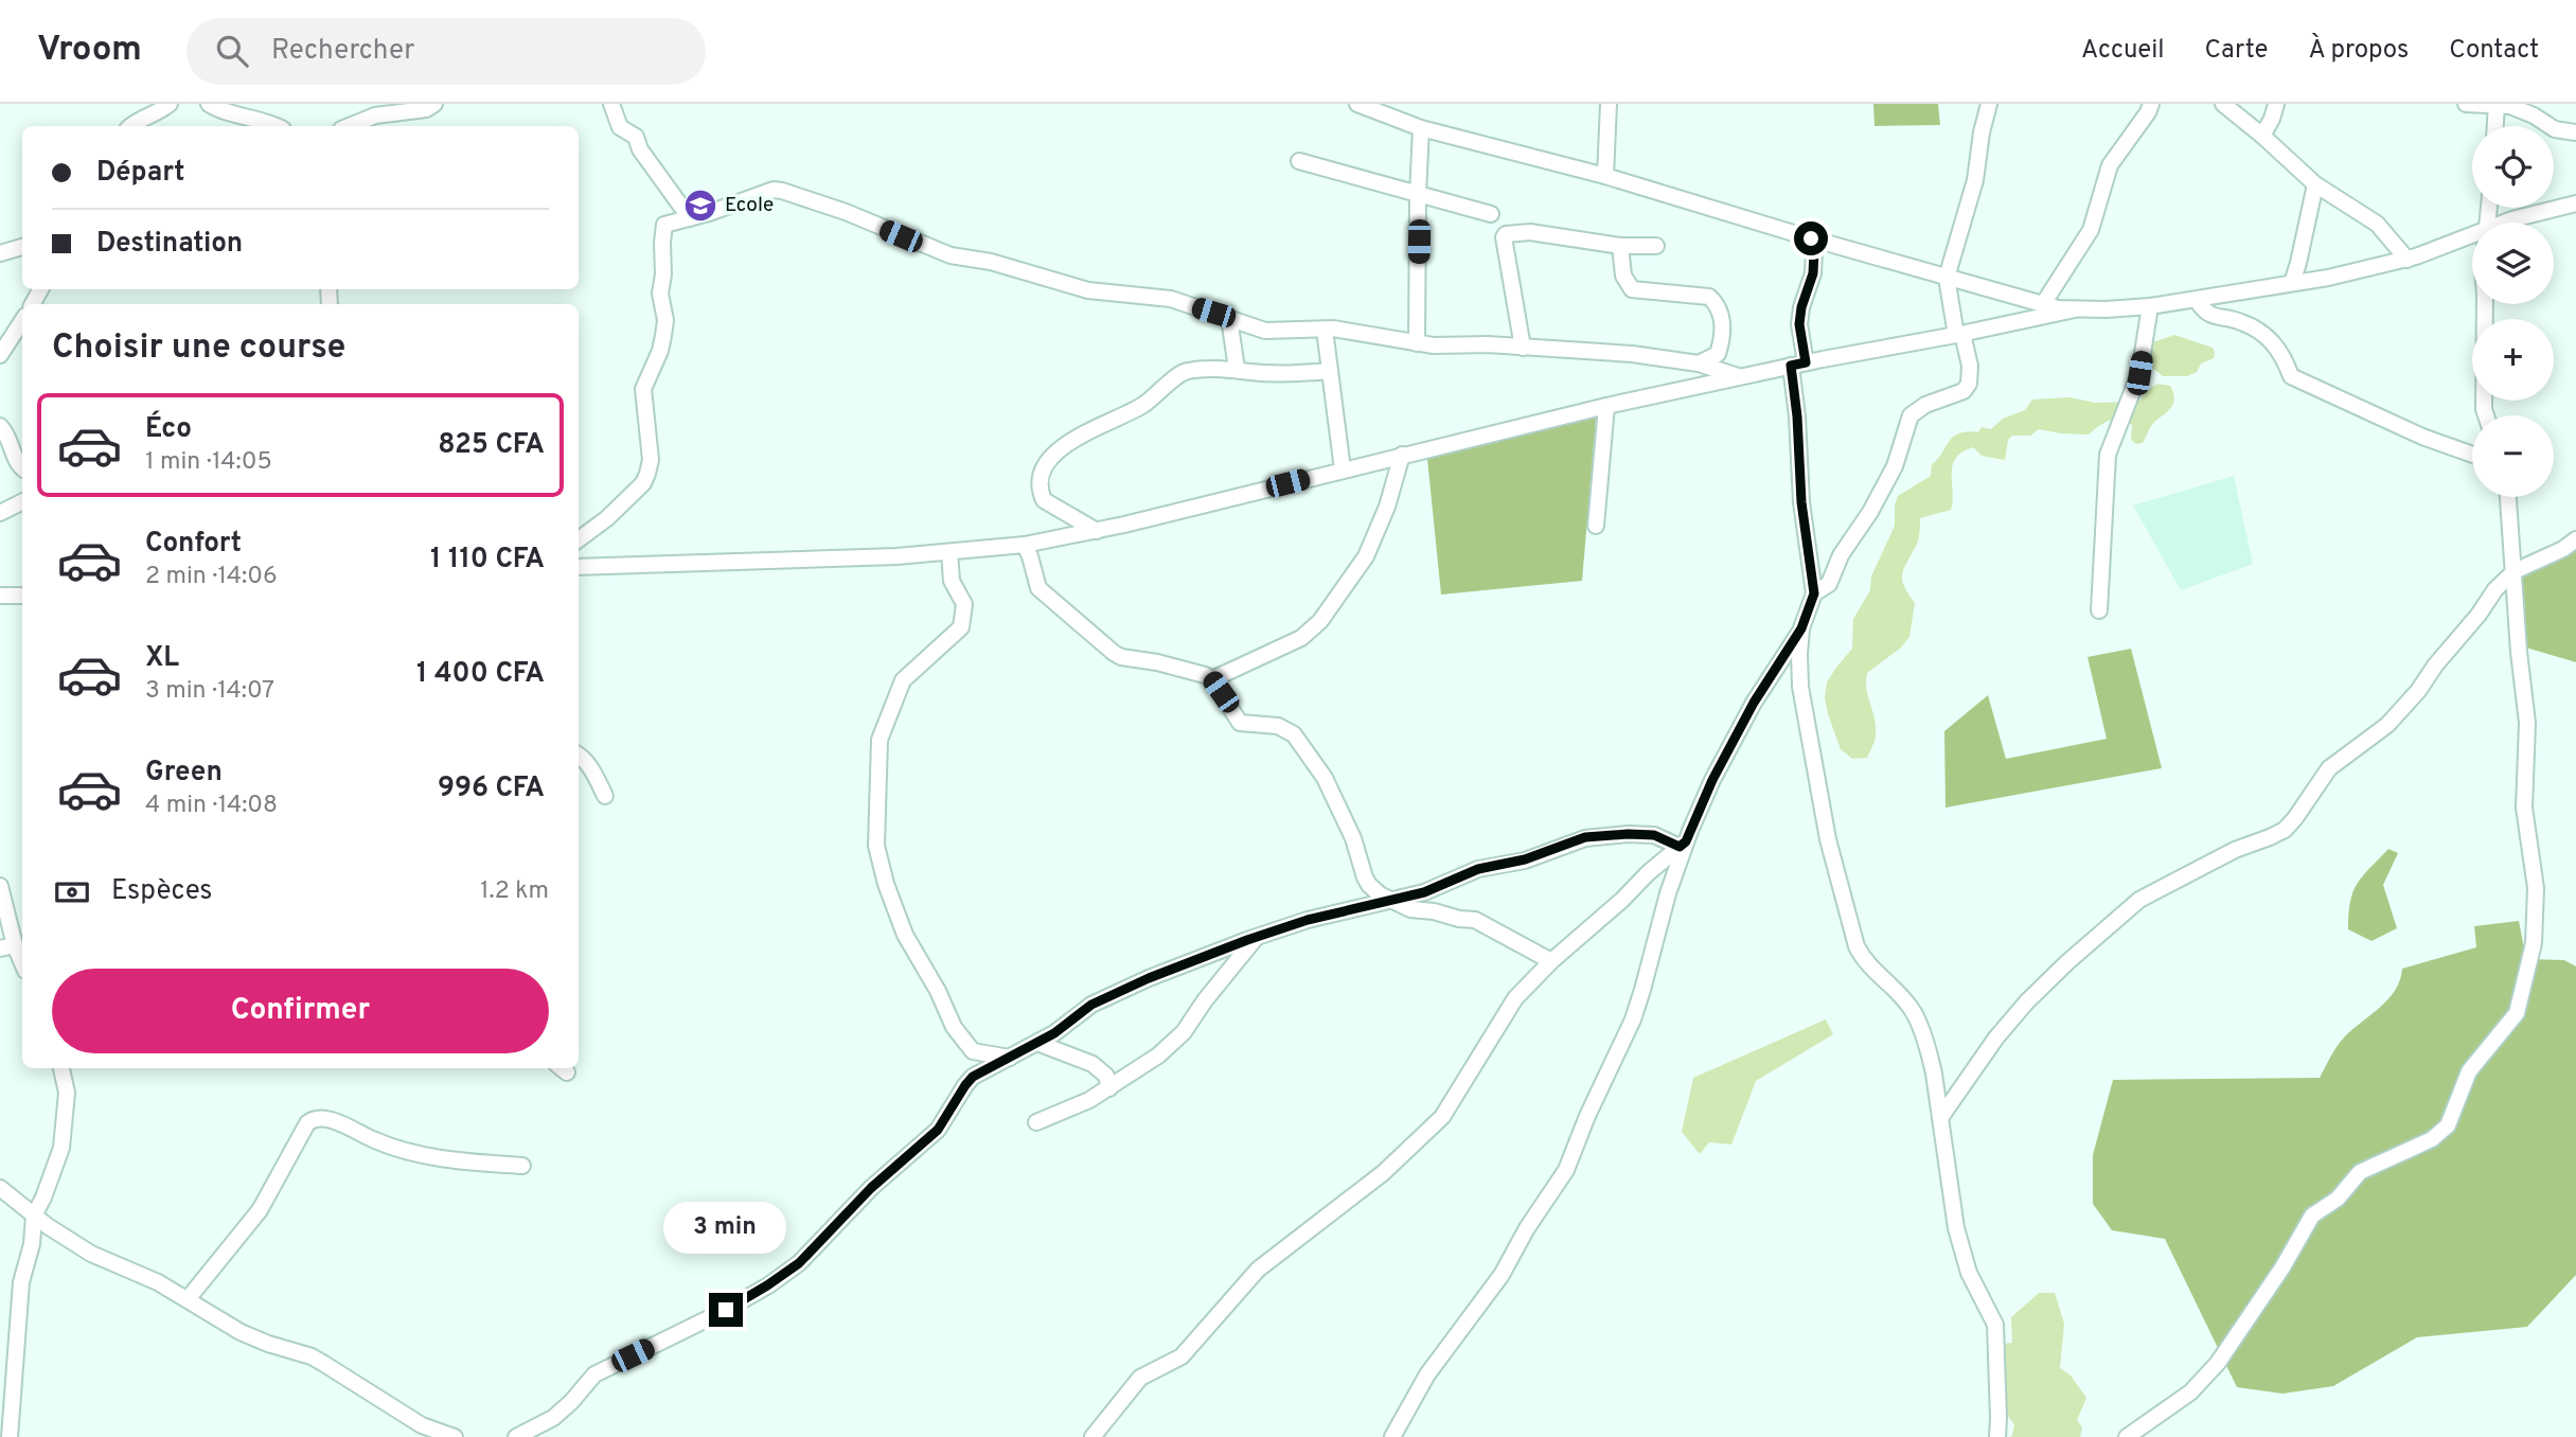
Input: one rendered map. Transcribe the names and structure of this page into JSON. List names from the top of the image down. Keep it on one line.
{"places":{"school or university":["Ecole"]},"page":{"header":"Vroom","search":"Rechercher","nav":["Accueil","Carte","À propos","Contact"],"map_buttons":["+","−"],"banner":["Départ","Destination"],"heading":"Choisir une course","list":[{"name":"Éco","note":"1 min · 14:05","value":"825 CFA"},{"name":"Confort","note":"2 min · 14:06","value":"1 110 CFA"},{"name":"XL","note":"3 min · 14:07","value":"1 400 CFA"},{"name":"Green","note":"4 min · 14:08","value":"996 CFA"}],"pay":["Espèces","1.2 km"],"buttons":"Confirmer","bubble":"3 min"}}
